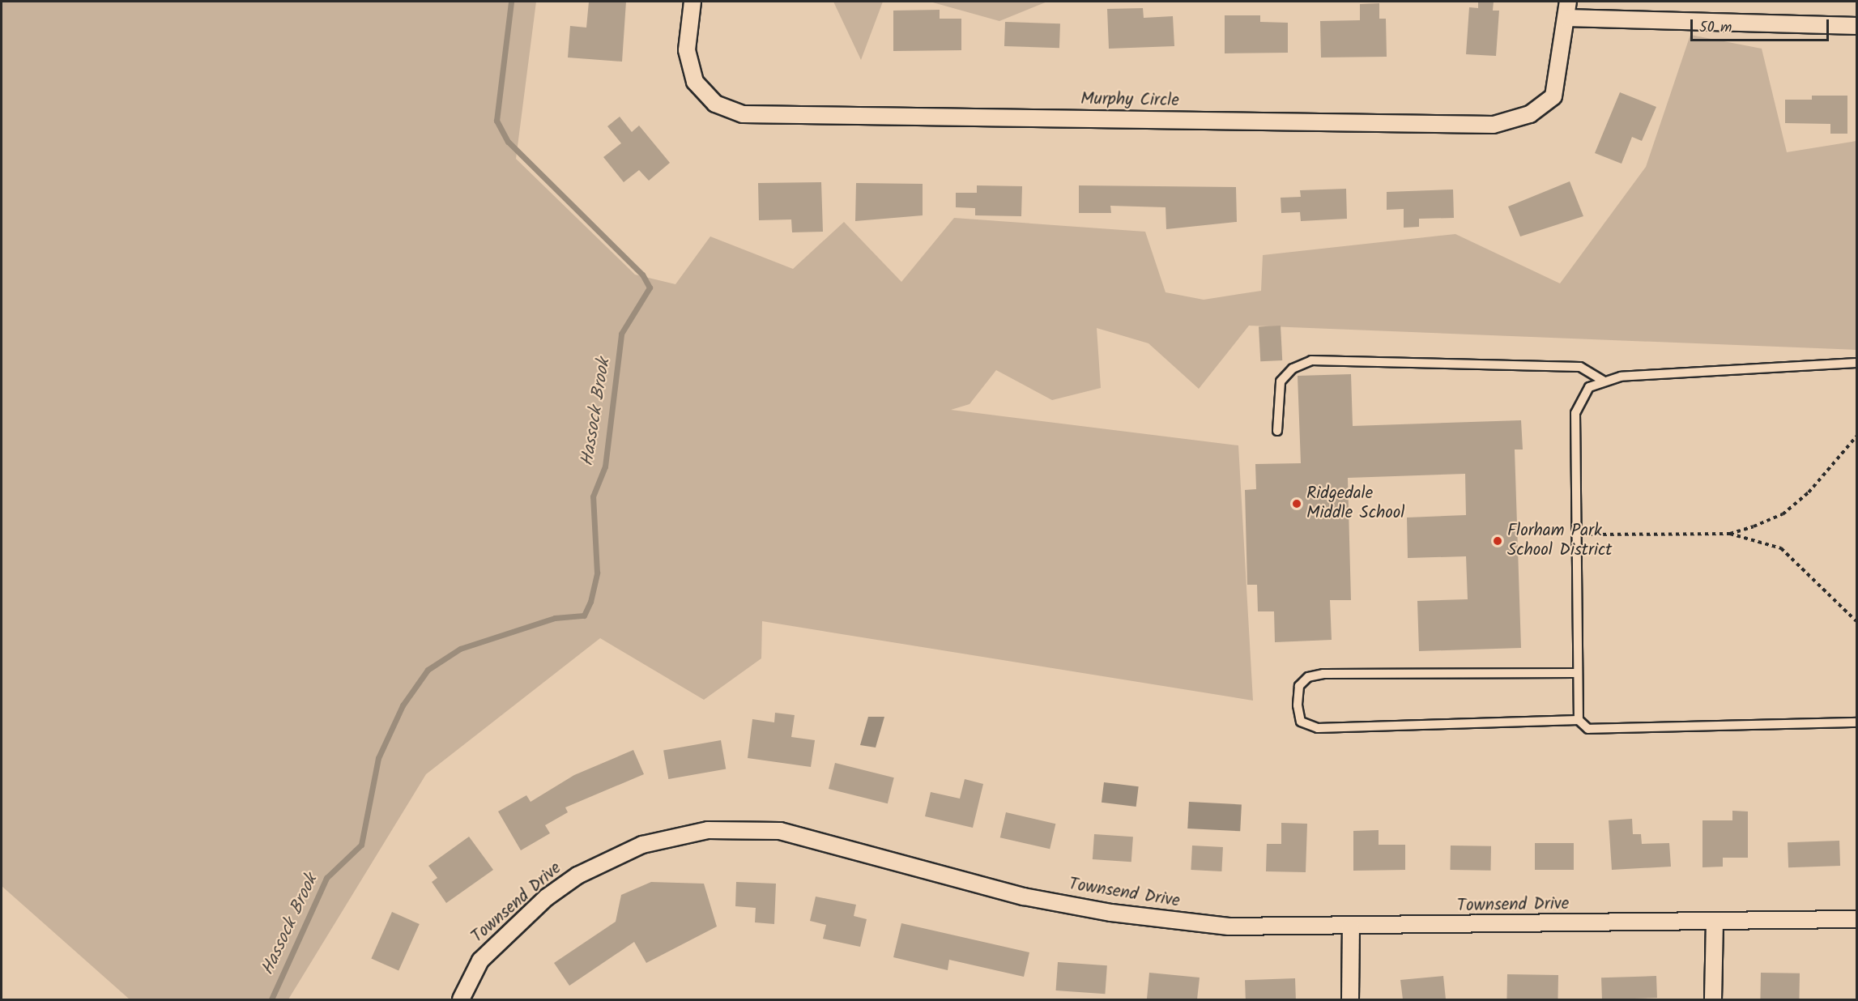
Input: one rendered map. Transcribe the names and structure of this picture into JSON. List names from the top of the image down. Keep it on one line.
{"streets":{"street":["Murphy Circle","Townsend Drive"]},"water":["Hassock Brook"],"places":["Ridgedale Middle School","Florham Park School District"],"scale_bar":"50 m"}
